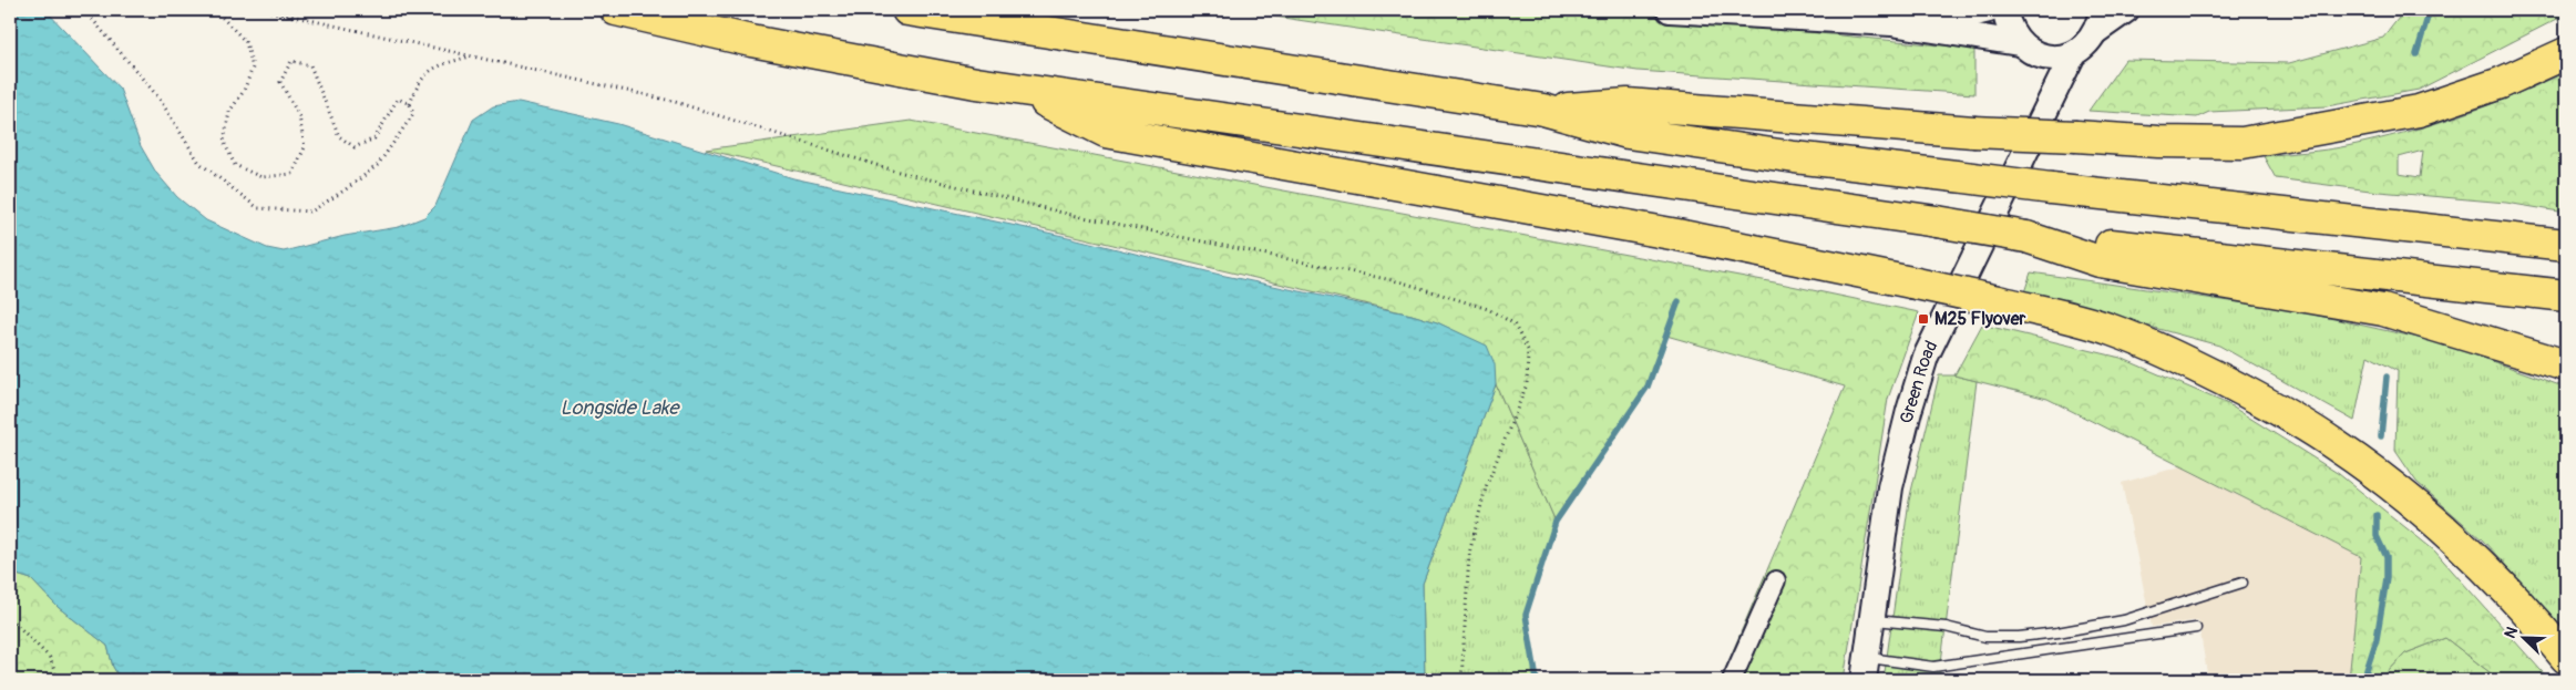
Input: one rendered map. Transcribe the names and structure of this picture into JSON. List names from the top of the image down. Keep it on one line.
{"streets":{"main road":["Green Road"]},"water":["Longside Lake"],"places":{"transit":["M25 Flyover"]},"north":"top left"}
